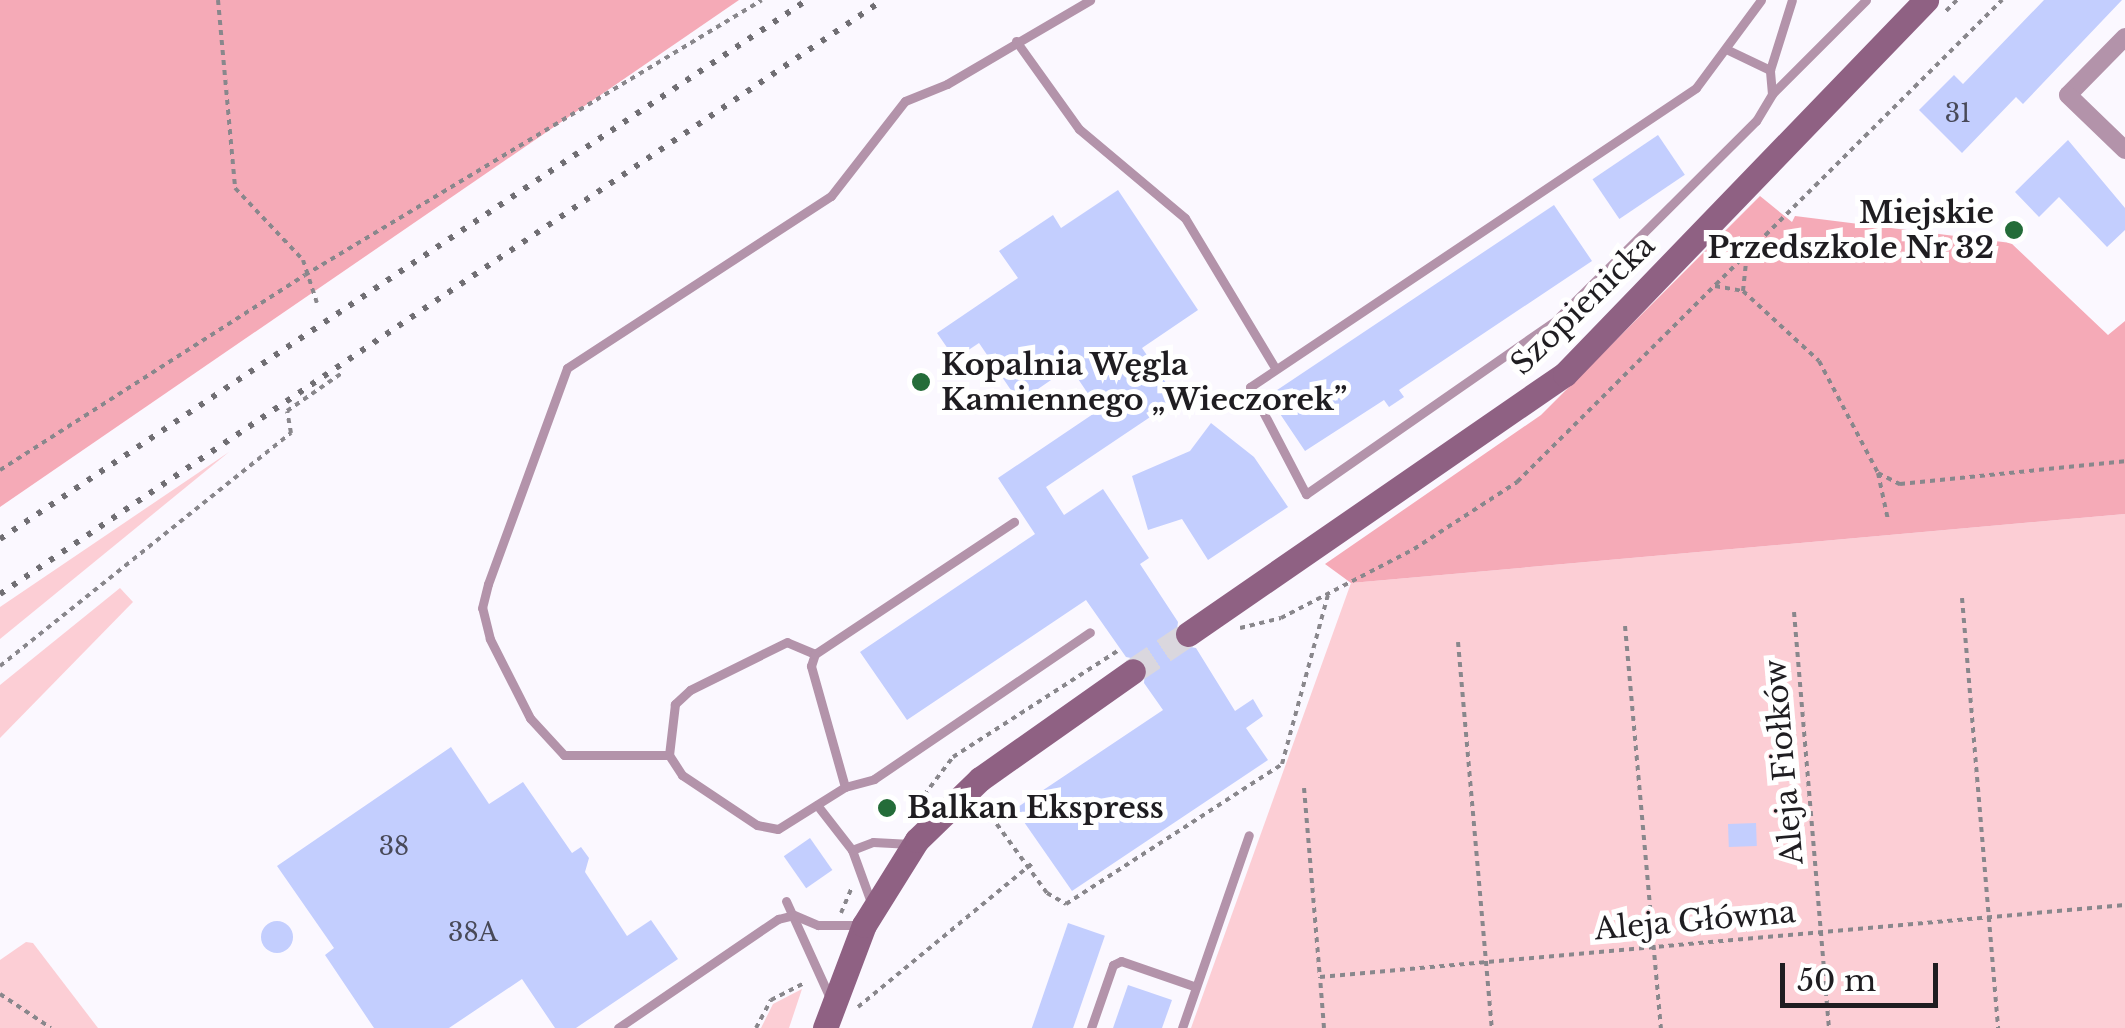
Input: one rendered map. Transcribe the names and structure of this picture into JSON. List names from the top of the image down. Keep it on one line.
{"streets":{"street":["Szopienicka"],"path":["Aleja Fiołków","Aleja Główna"]},"crossings":[["Aleja Fiołków","Aleja Główna"]],"places":["Miejskie Przedszkole Nr 32","Kopalnia Węgla Kamiennego „Wieczorek”","Balkan Ekspress"],"house_numbers":["31","38","38A"],"scale_bar":"50 m"}
